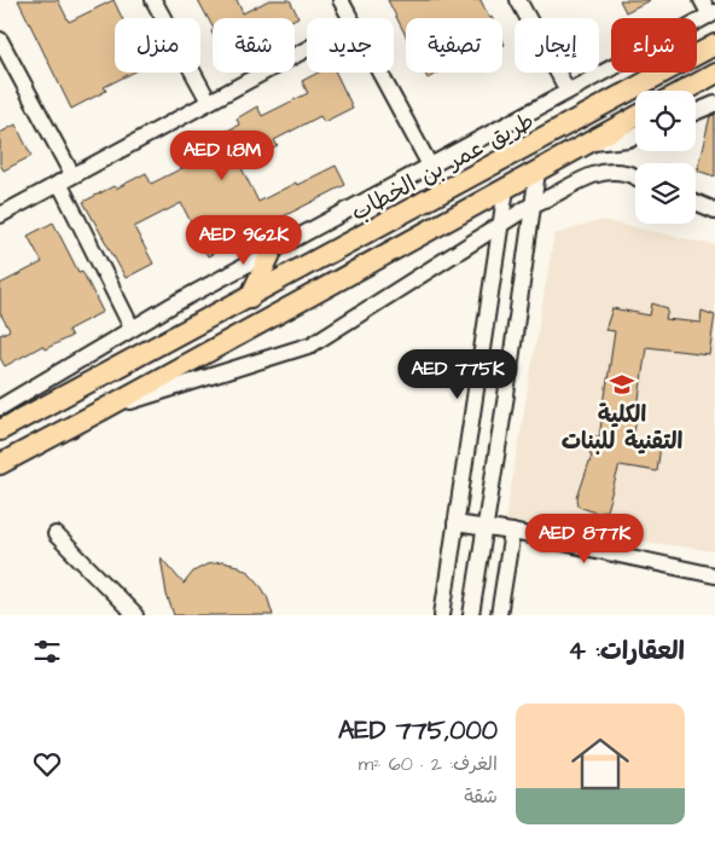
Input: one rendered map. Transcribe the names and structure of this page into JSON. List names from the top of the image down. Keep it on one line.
{"streets":{"main road":["طريق عمر بن الخطاب"]},"places":{"school or university":["الكلية التقنية للبنات"]},"page":{"chip":["شراء","إيجار","تصفية","جديد","شقة","منزل"],"price":["AED 1.8M","AED 962K","AED 775K","AED 877K"],"heading":"العقارات: 4","list":[{"name":"AED 775,000","note":"الغرف: 2 · 60 m² · شقة"}]}}
